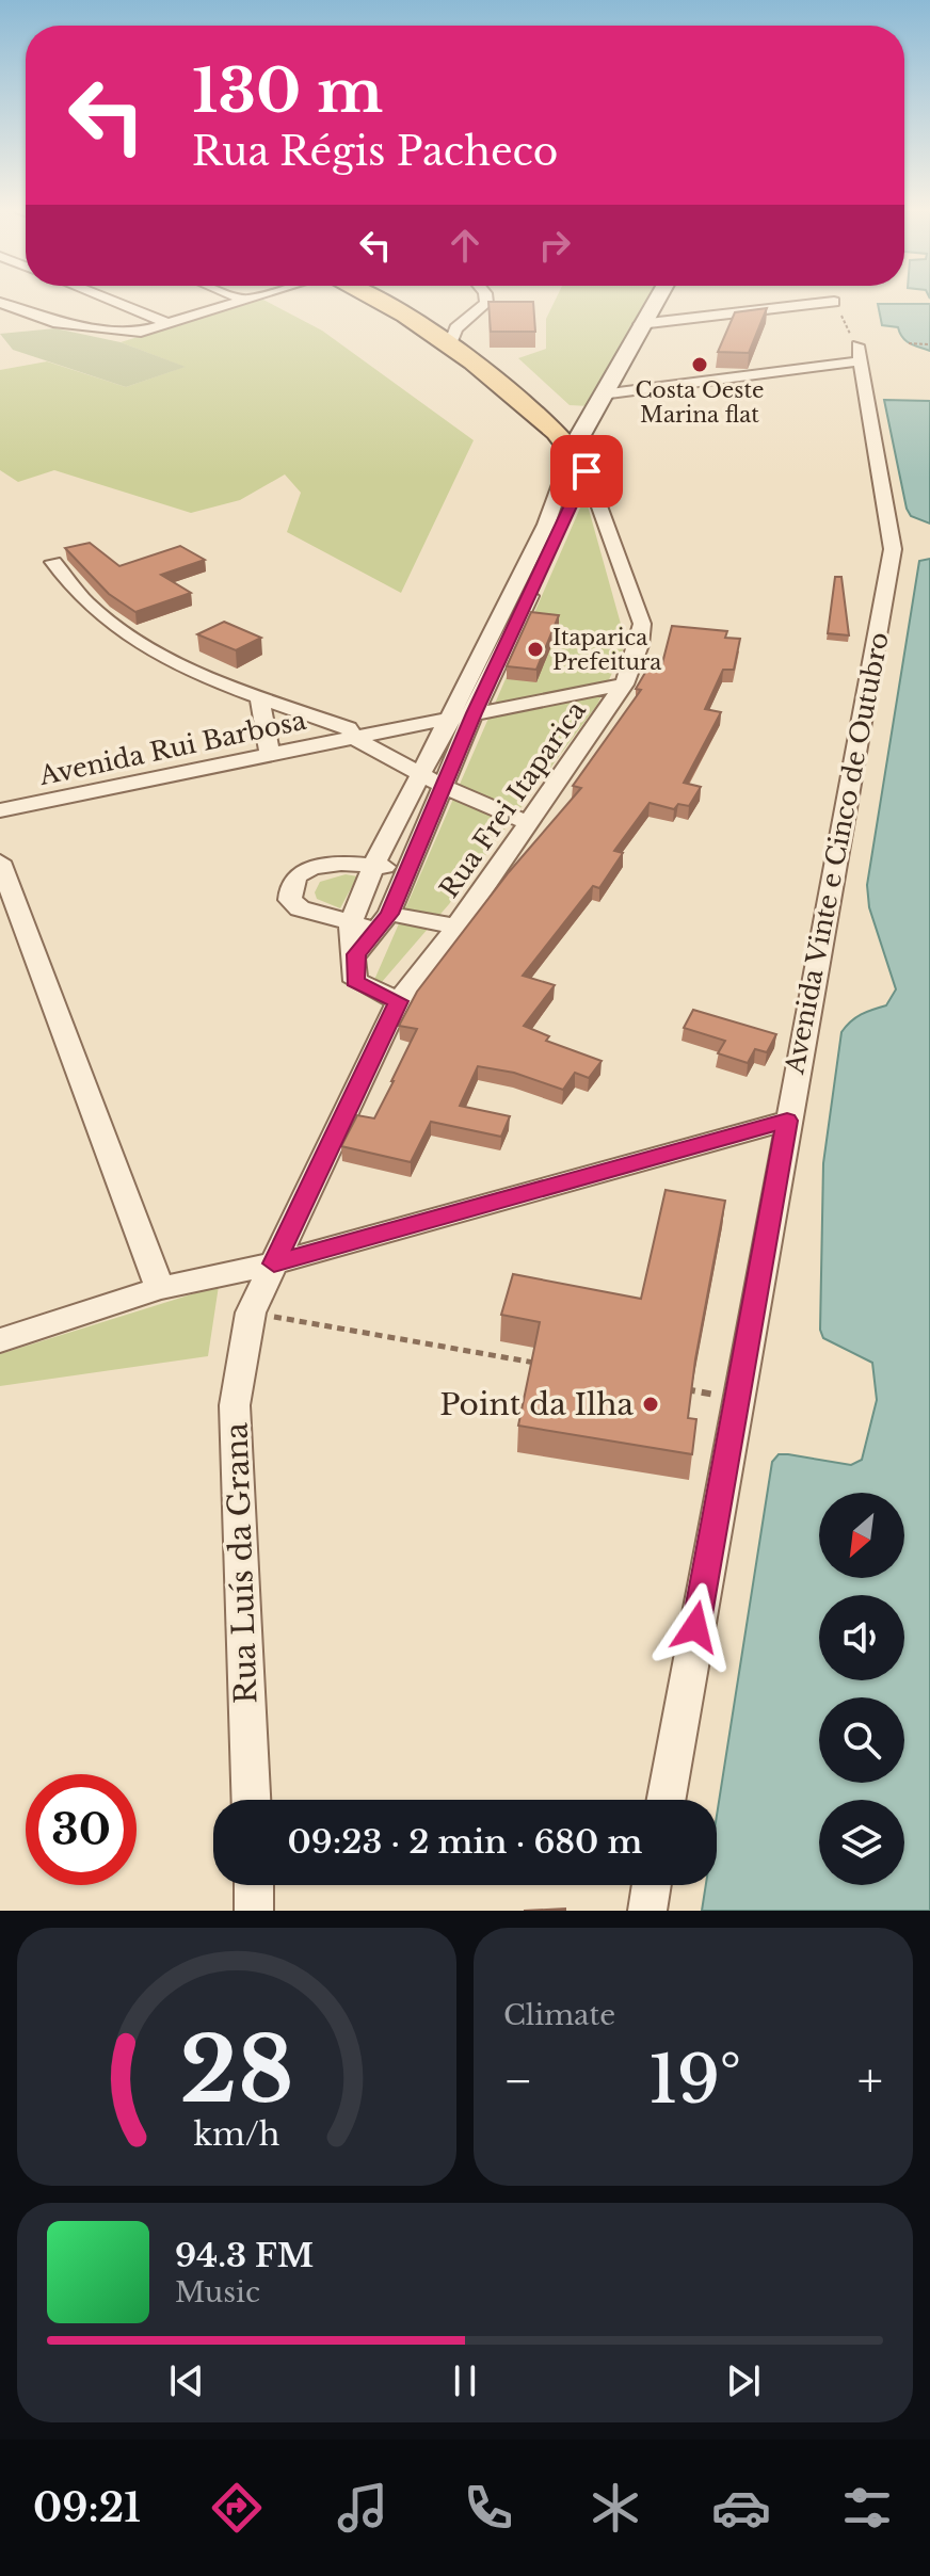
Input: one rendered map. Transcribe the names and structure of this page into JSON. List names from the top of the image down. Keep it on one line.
{"streets":{"street":["Avenida Rui Barbosa","Rua Frei Itaparica","Avenida Vinte e Cinco de Outubro","Rua Luís da Grana"]},"crossings":[["Avenida Rui Barbosa","Rua Frei Itaparica"],["Rua Frei Itaparica","Rua Luís da Grana"]],"places":["Costa Oeste Marina flat","Itaparica Prefeitura","Point da Ilha"],"north":"bottom left","page":{"turn":["130 m","Rua Régis Pacheco"],"limit":"30","trip":"09:23 · 2 min · 680 m","tile":"Climate","heat":["−","19°","+"],"song":["94.3 FM","Music"],"tabs":"09:21","gauge":["28","km/h"]}}
